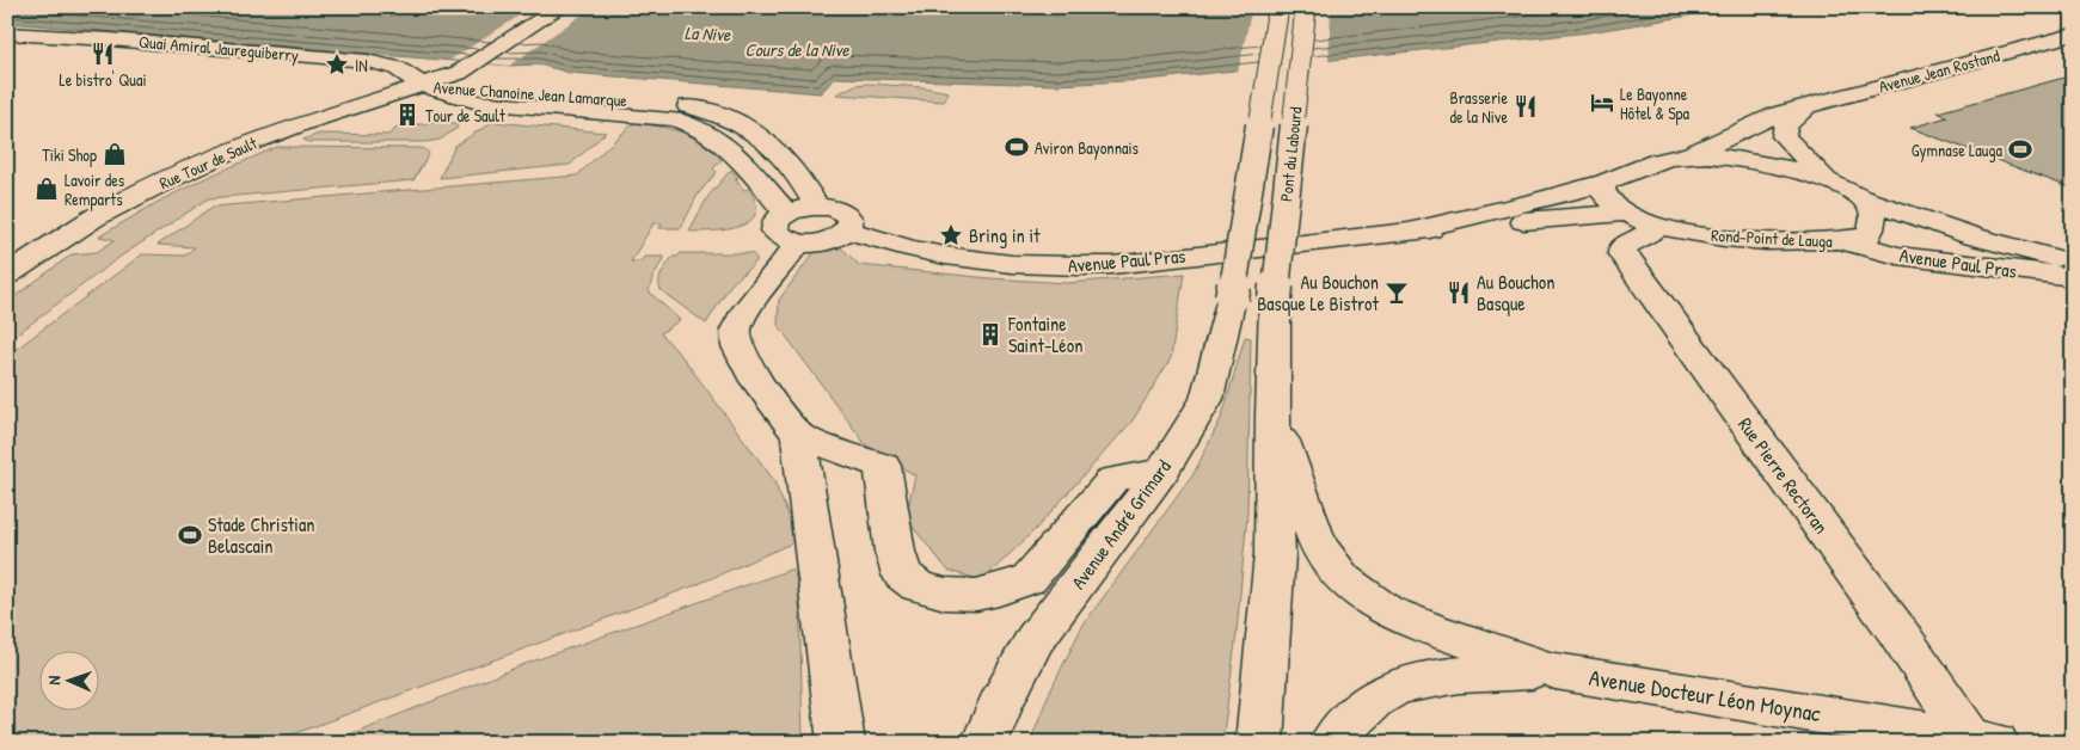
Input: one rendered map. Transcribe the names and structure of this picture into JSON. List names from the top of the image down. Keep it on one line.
{"streets":{"street":["Quai Amiral Jaureguiberry","Avenue Jean Rostand","Avenue Chanoine Jean Lamarque","Pont du Labourd","Rue Tour de Sault","Rond-Point de Lauga","Avenue Paul Pras","Rue Pierre Rectoran","Avenue André Grimard","Avenue Docteur Léon Moynac"]},"crossings":[["Quai Amiral Jaureguiberry","Avenue Chanoine Jean Lamarque"],["Quai Amiral Jaureguiberry","Rue Tour de Sault"],["Avenue Chanoine Jean Lamarque","Rue Tour de Sault"],["Pont du Labourd","Avenue André Grimard"],["Rond-Point de Lauga","Avenue Paul Pras"],["Rond-Point de Lauga","Rue Pierre Rectoran"],["Rue Pierre Rectoran","Avenue Docteur Léon Moynac"]],"water":["La Nive","Cours de la Nive"],"places":{"restaurant":["Le bistro' Quai","Brasserie de la Nive","Au Bouchon Basque"],"place":["IN","Bring in it"],"hotel":["Le Bayonne Hôtel & Spa"],"building":["Tour de Sault","Fontaine Saint-Léon"],"sports":["Aviron Bayonnais","Gymnase Lauga","Stade Christian Belascain"],"shop":["Tiki Shop","Lavoir des Remparts"],"bar":["Au Bouchon Basque Le Bistrot"]},"north":"left"}
